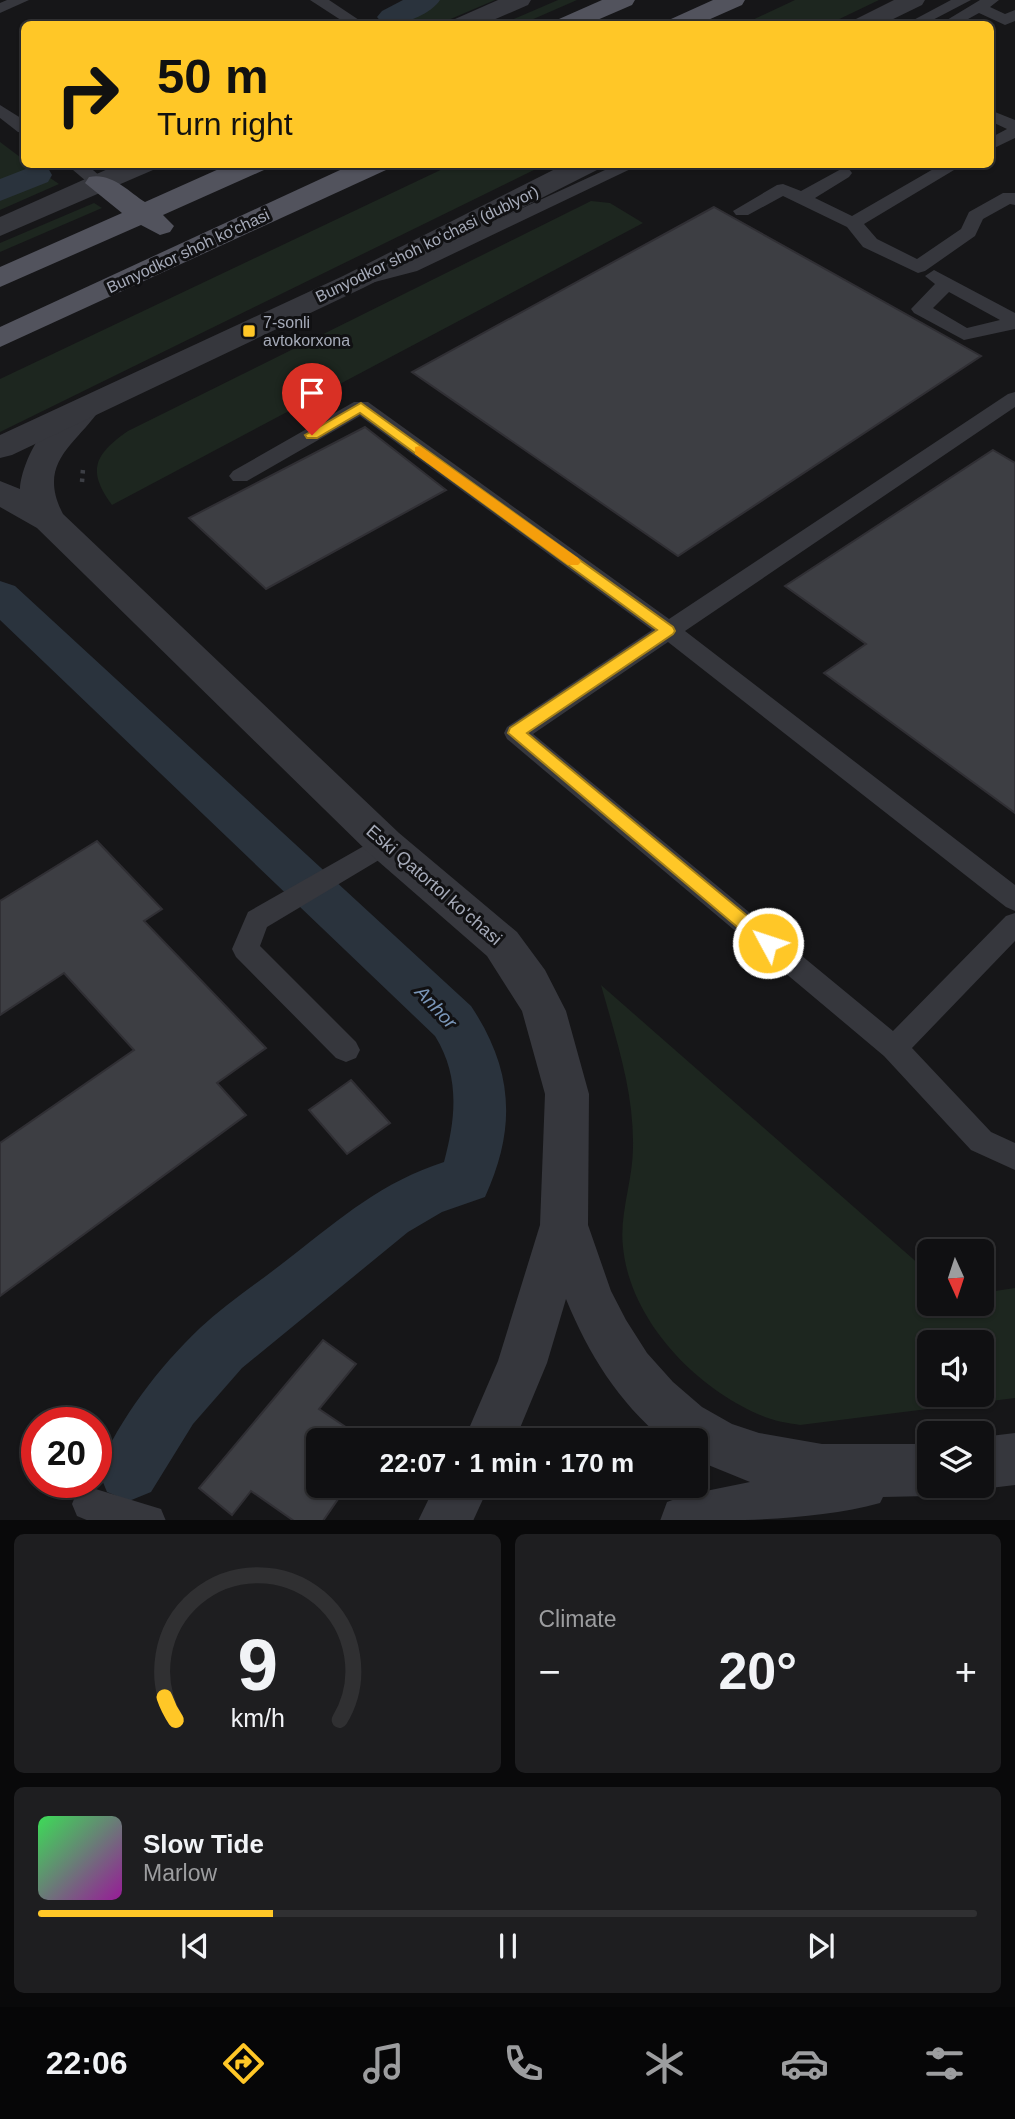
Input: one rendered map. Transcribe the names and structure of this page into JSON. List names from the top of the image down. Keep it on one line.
{"streets":{"main road":["Bunyodkor shoh ko'chasi"],"street":["Bunyodkor shoh koʻchasi (dublyor)","Eski Qatortol ko'chasi"]},"crossings":[["Bunyodkor shoh koʻchasi (dublyor)","Eski Qatortol ko'chasi"]],"water":["Anhor"],"places":{"transit":["7-sonli avtokorxona"]},"north":"bottom","page":{"turn":["50 m","Turn right"],"limit":"20","trip":"22:07 · 1 min · 170 m","tile":"Climate","heat":["−","20°","+"],"song":["Slow Tide","Marlow"],"tabs":"22:06","gauge":["9","km/h"]}}
